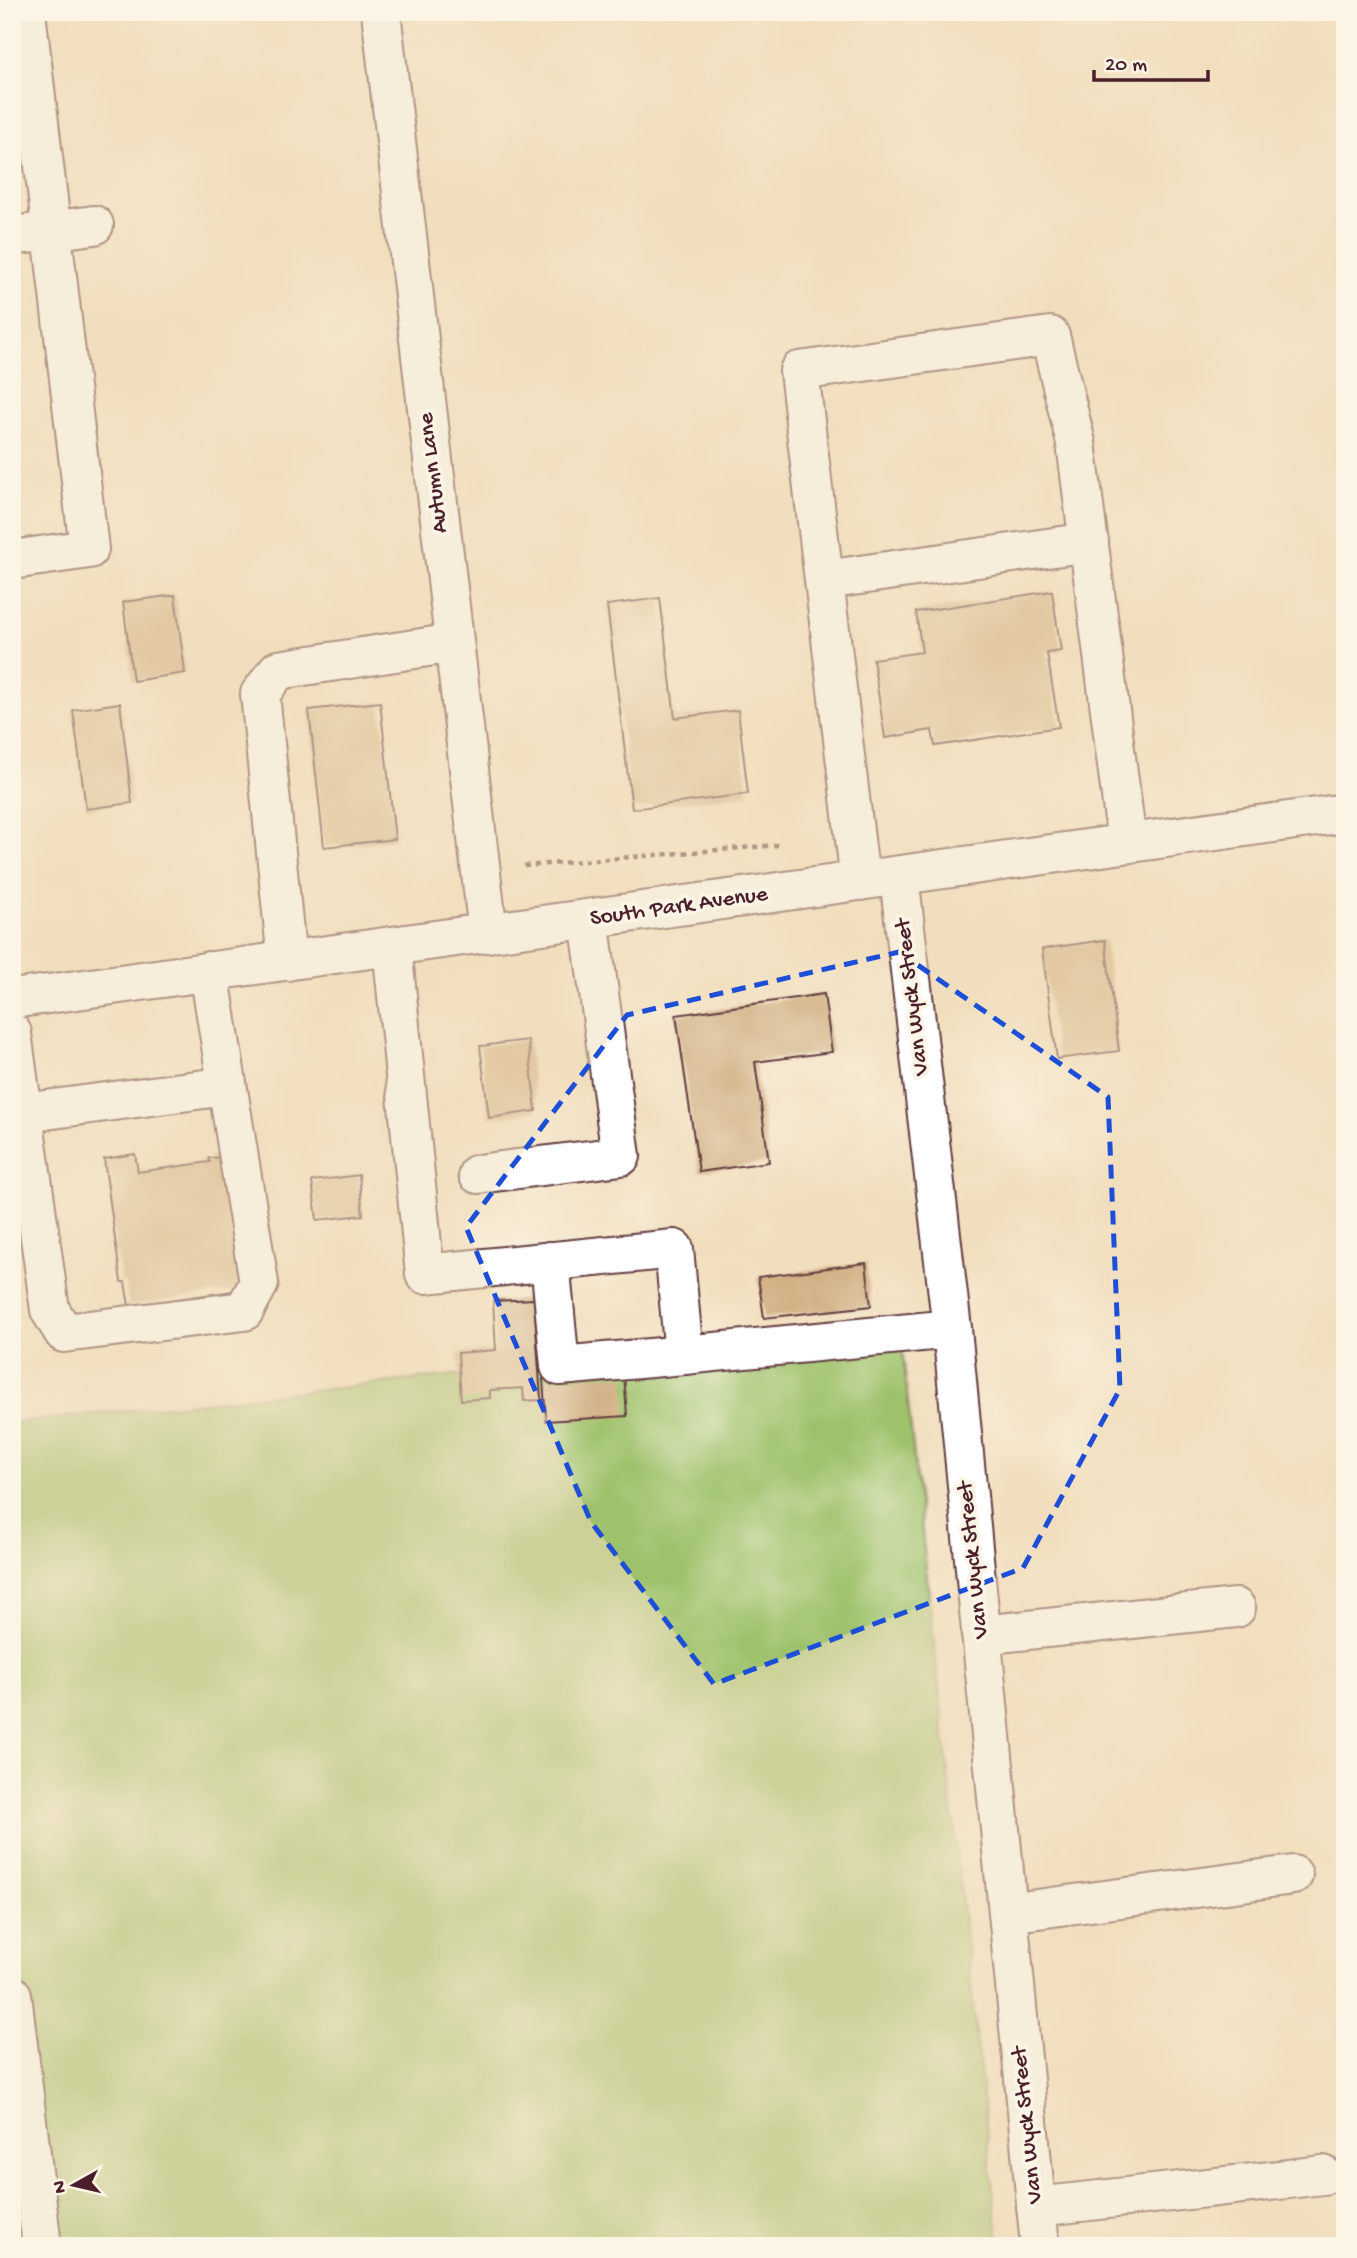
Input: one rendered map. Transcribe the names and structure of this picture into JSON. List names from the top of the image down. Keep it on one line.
{"streets":{"street":["Autumn Lane","South Park Avenue","Van Wyck Street"]},"crossings":[["Autumn Lane","South Park Avenue"],["South Park Avenue","Van Wyck Street"]],"scale_bar":"20 m","north":"left"}
